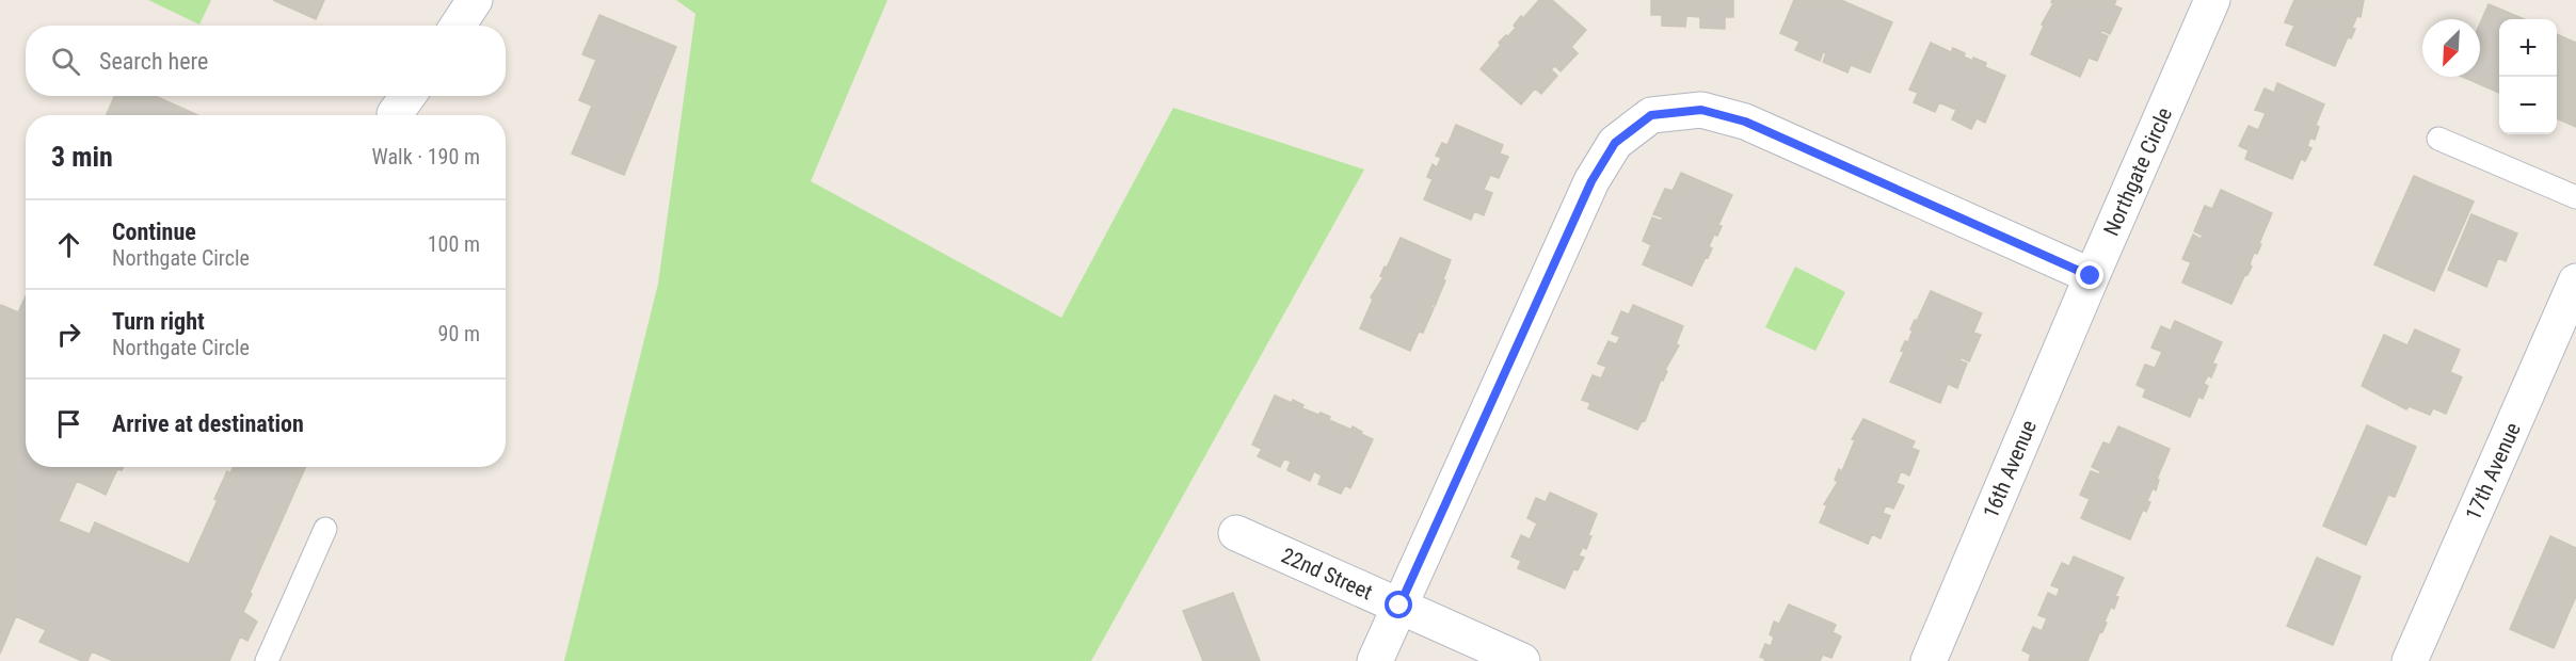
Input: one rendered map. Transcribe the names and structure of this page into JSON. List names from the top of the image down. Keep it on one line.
{"streets":{"street":["Northgate Circle","16th Avenue","17th Avenue","22nd Street"]},"crossings":[["Northgate Circle","16th Avenue"]],"north":"bottom left","page":{"map_buttons":["+","−"],"search":"Search here","heading":["3 min","Walk · 190 m"],"list":[["Continue","Northgate Circle","100 m"],["Turn right","Northgate Circle","90 m"],"Arrive at destination"]}}
